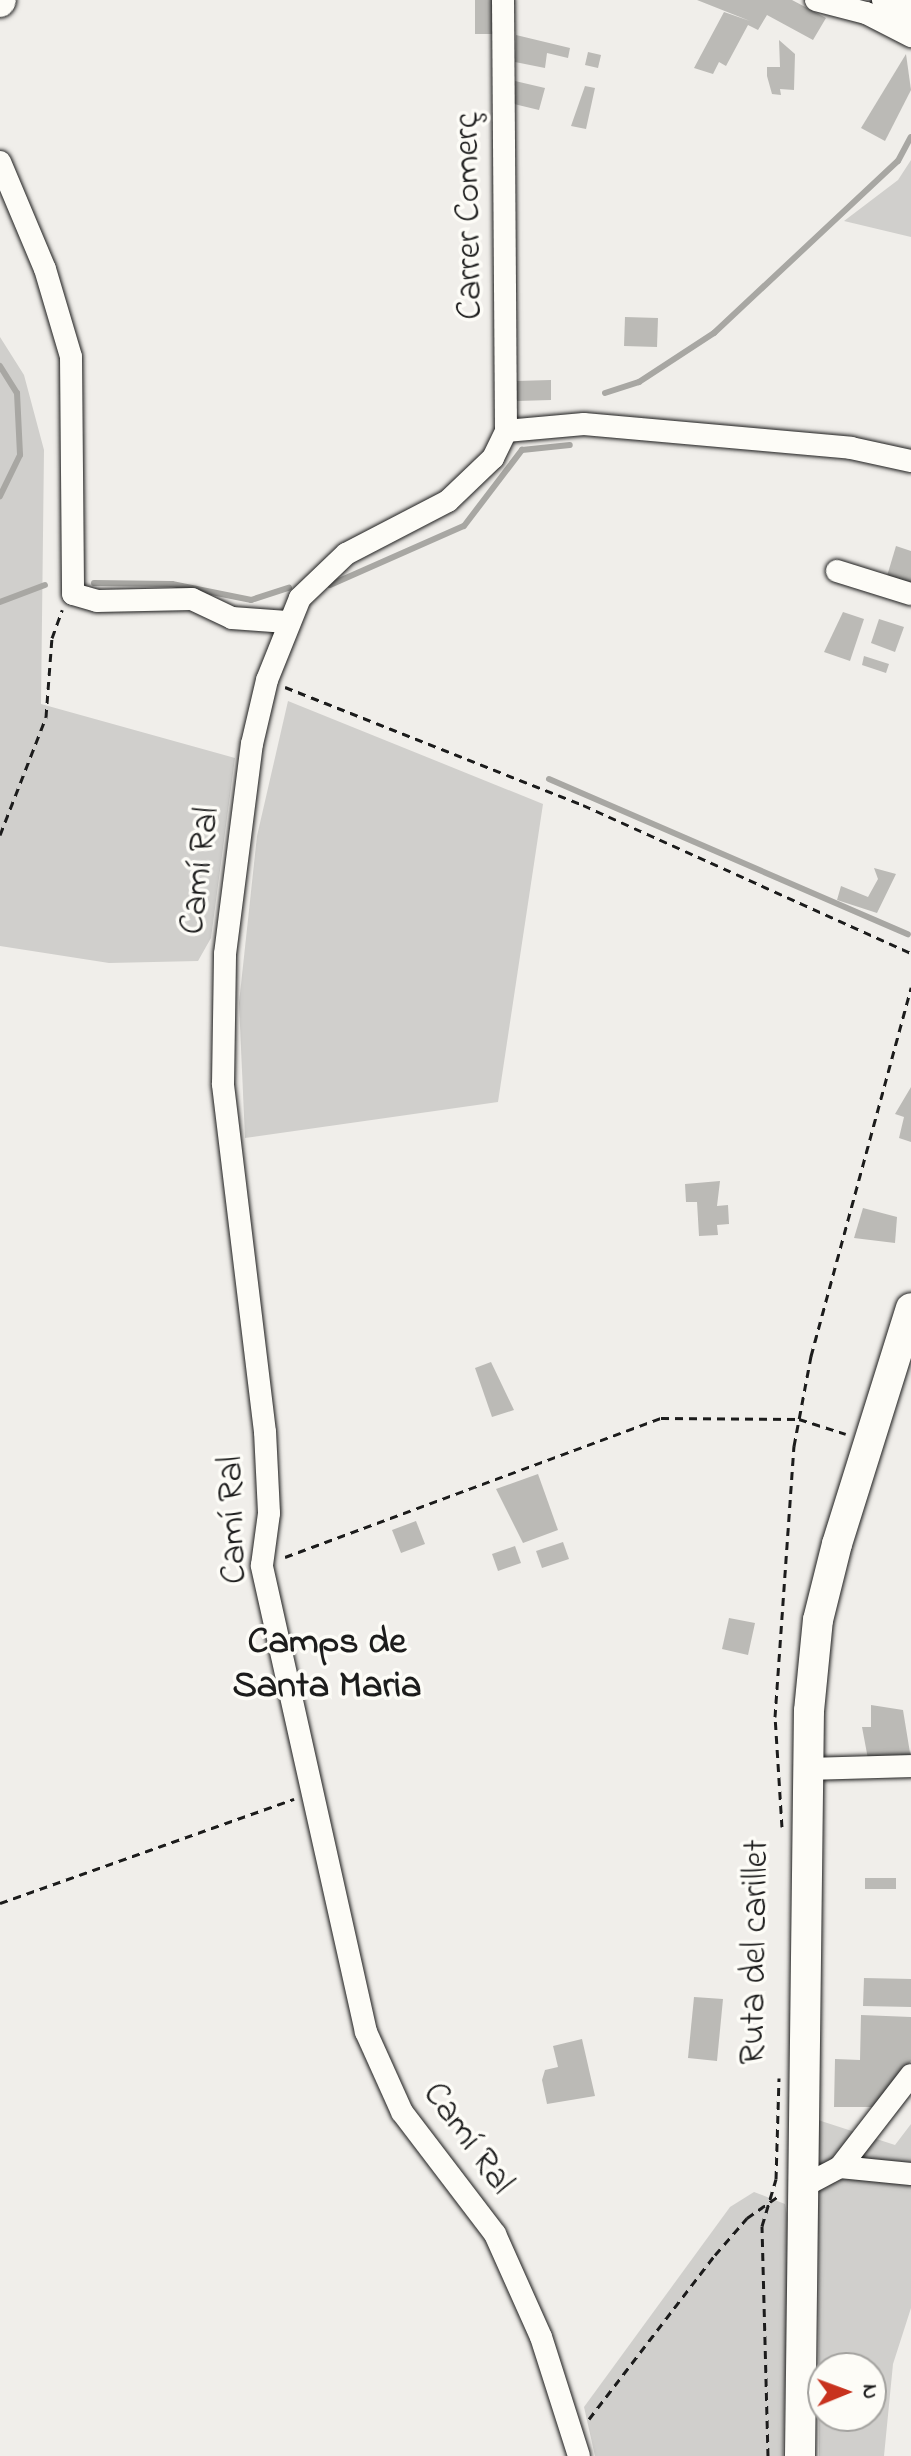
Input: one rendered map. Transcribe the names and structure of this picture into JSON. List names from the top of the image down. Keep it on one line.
{"streets":{"street":["Carrer Comerç","Camí Ral"],"path":["Ruta del carillet"]},"crossings":[["Carrer Comerç","Camí Ral"]],"districts":["Camps de Santa Maria"],"north":"right"}
